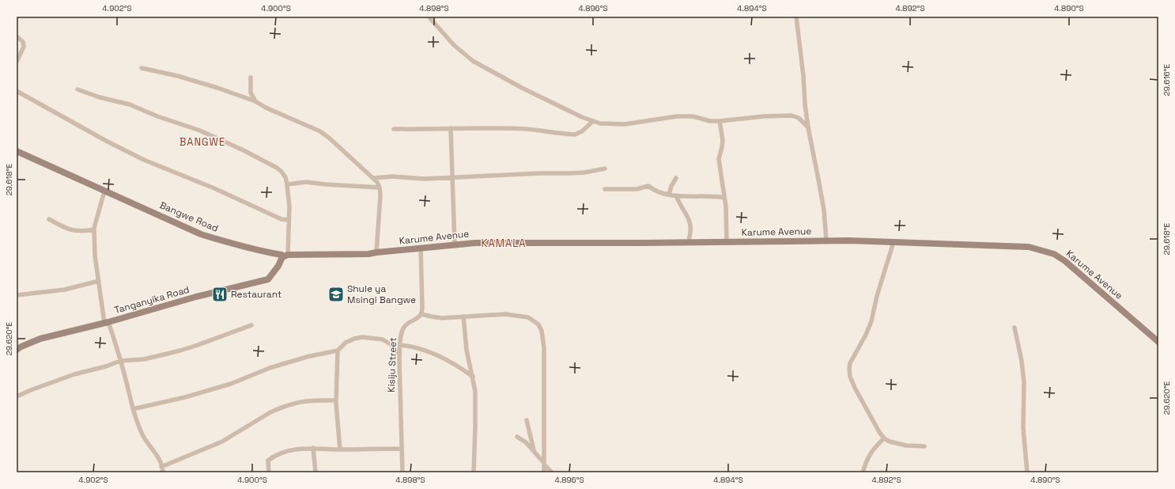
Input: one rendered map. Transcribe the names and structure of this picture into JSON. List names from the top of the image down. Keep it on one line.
{"streets":{"street":["Bangwe Road","Karume Avenue","Tanganyika Road","Kisiju Street"]},"crossings":[["Bangwe Road","Karume Avenue"],["Bangwe Road","Tanganyika Road"]],"districts":["BANGWE","KAMALA"],"places":{"restaurant":["Restaurant"],"school or university":["Shule ya Msingi Bangwe"]},"coordinates":["4.902°S","4.900°S","4.898°S","4.896°S","4.894°S","4.892°S","4.890°S","29.616°E","29.618°E","29.620°E"]}
